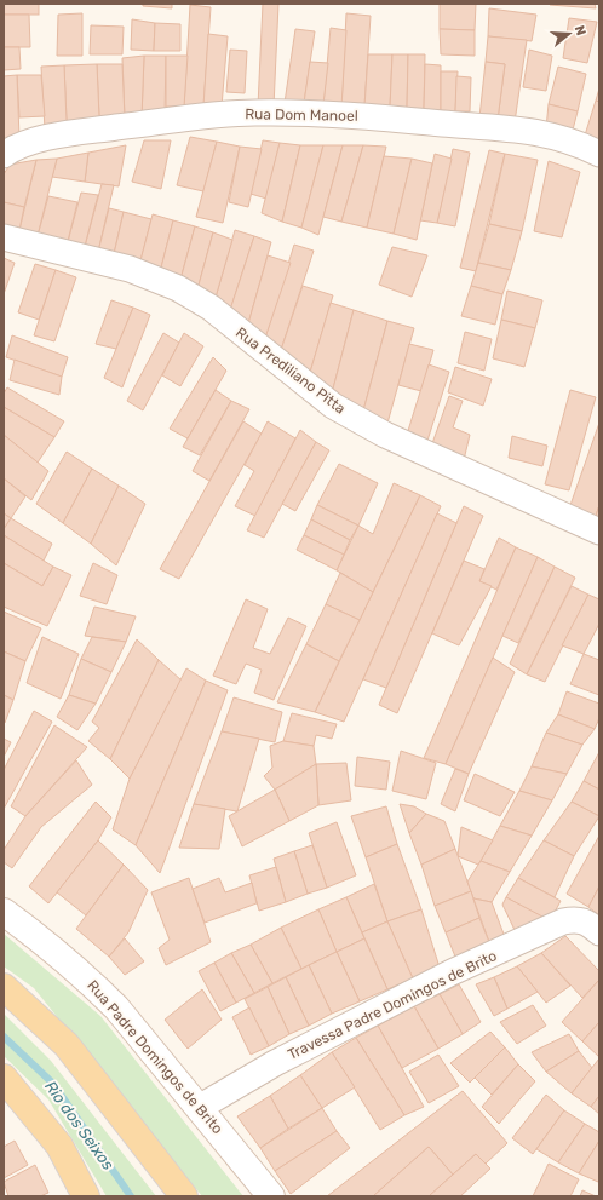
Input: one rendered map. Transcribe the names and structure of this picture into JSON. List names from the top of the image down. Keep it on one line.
{"streets":{"main road":["Rua Padre Domingos de Brito"],"street":["Rua Dom Manoel","Rua Prediliano Pitta","Travessa Padre Domingos de Brito"]},"crossings":[["Travessa Padre Domingos de Brito","Rua Padre Domingos de Brito"]],"water":["Rio dos Seixos"],"north":"right"}
